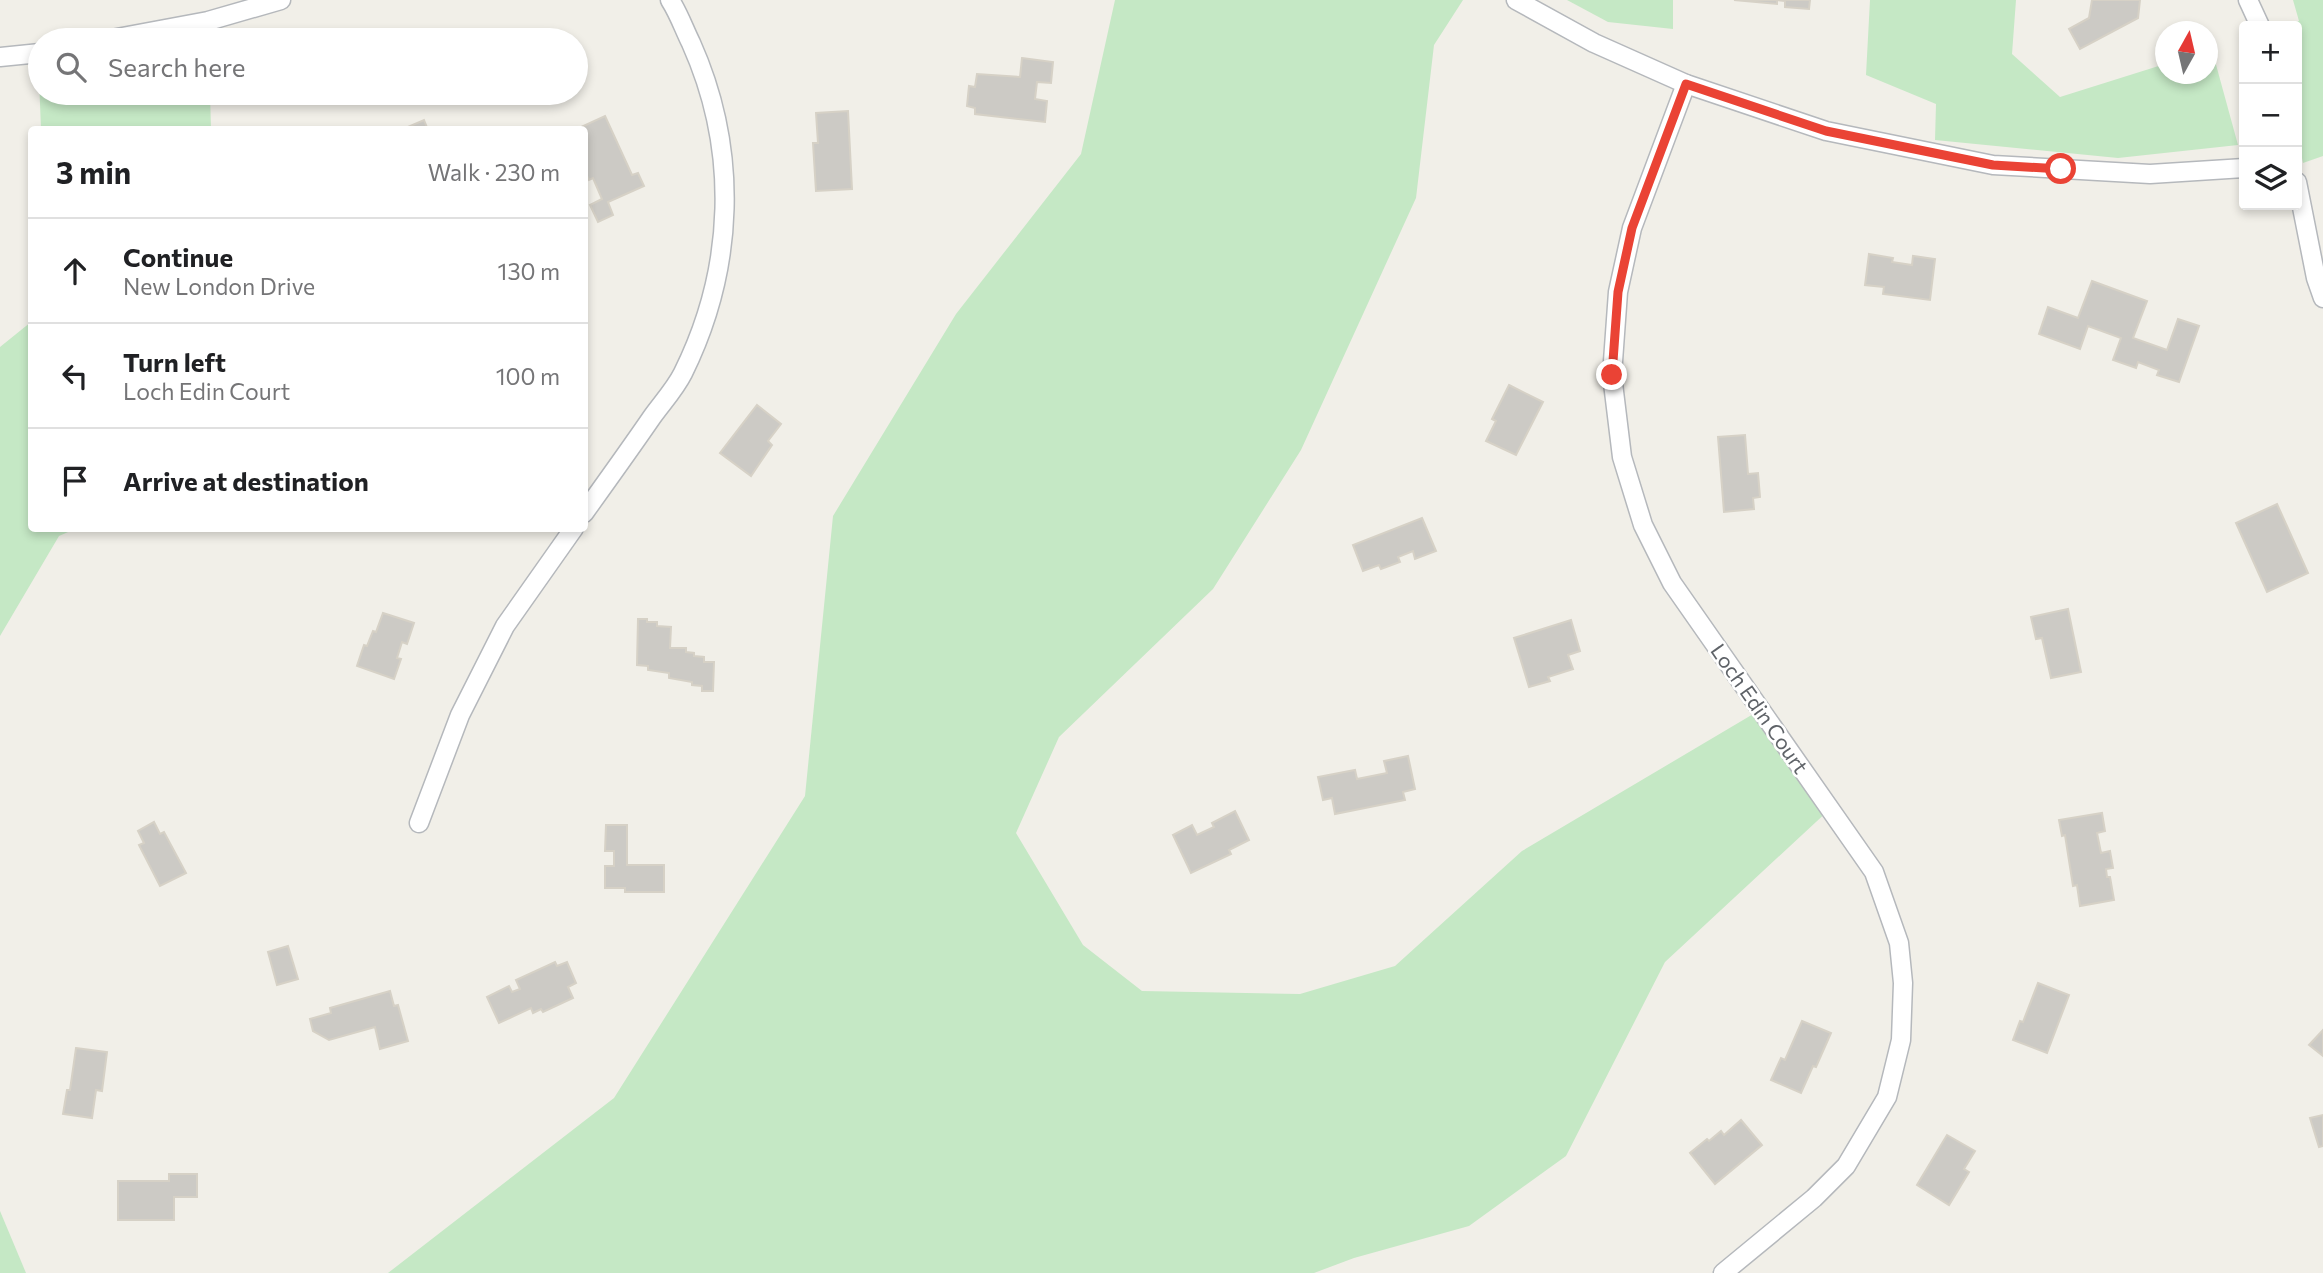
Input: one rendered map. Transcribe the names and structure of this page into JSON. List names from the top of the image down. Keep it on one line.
{"streets":{"street":["Loch Edin Court"]},"north":"top","page":{"map_buttons":["+","−"],"search":"Search here","heading":["3 min","Walk · 230 m"],"list":[["Continue","New London Drive","130 m"],["Turn left","Loch Edin Court","100 m"],"Arrive at destination"]}}
